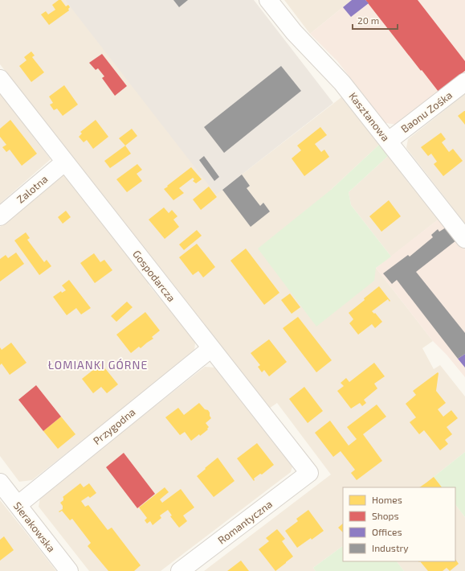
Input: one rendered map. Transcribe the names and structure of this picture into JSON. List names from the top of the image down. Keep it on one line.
{"streets":{"street":["Baonu Zośka","Kasztanowa","Zalotna","Gospodarcza","Przygodna","Romantyczna","Sierakowska"]},"crossings":[["Baonu Zośka","Kasztanowa"],["Zalotna","Gospodarcza"],["Gospodarcza","Przygodna"],["Gospodarcza","Romantyczna"],["Przygodna","Sierakowska"]],"districts":["ŁOMIANKI GÓRNE"],"legend":["Homes","Shops","Offices","Industry"],"scale_bar":"20 m"}
